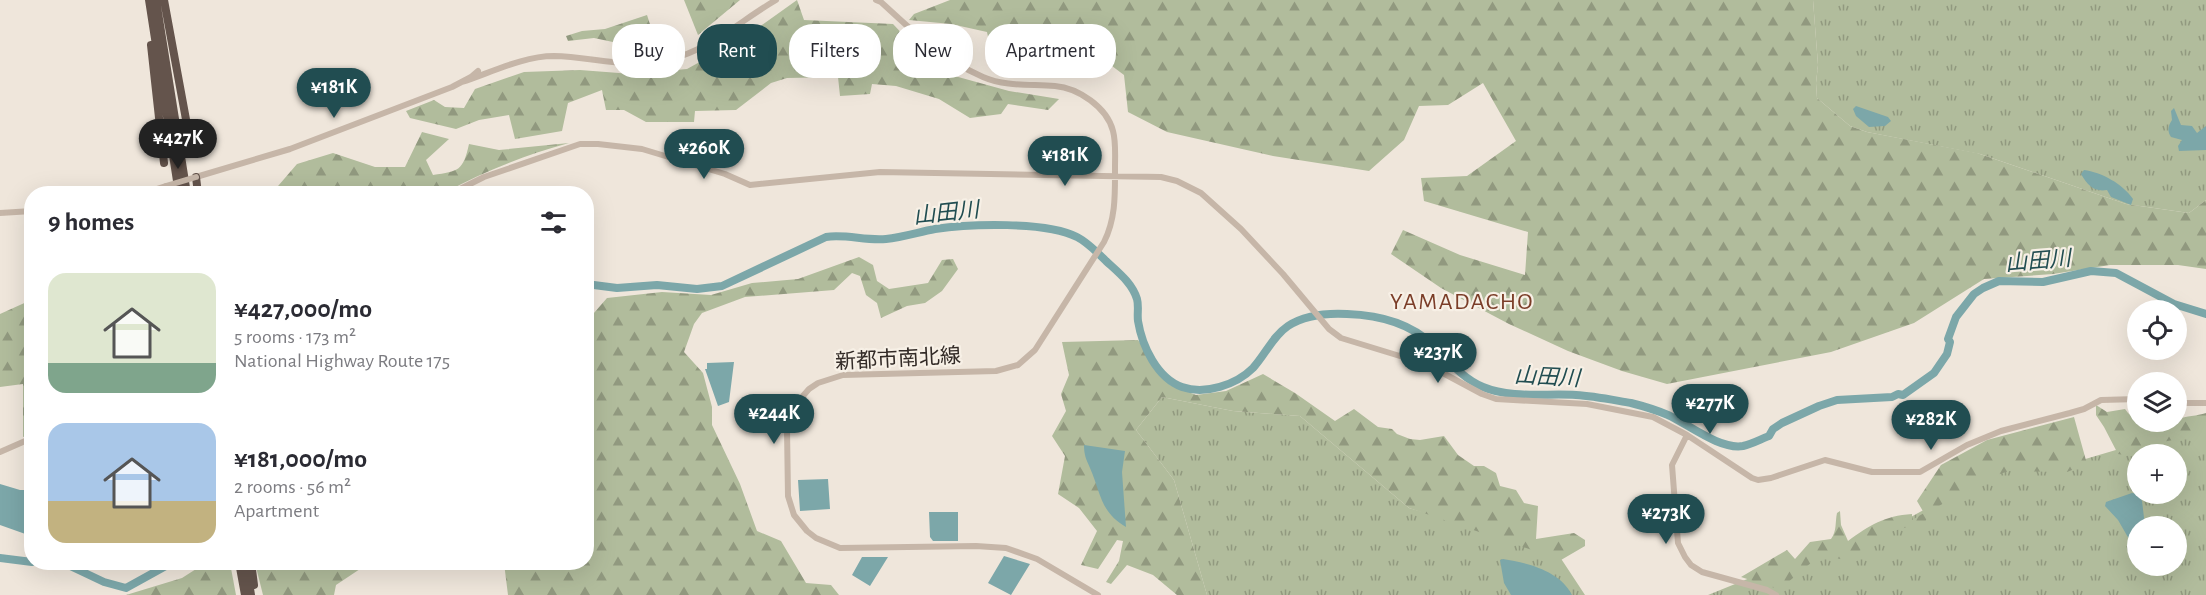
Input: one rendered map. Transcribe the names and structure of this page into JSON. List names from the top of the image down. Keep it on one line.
{"streets":{"street":["新都市南北線"]},"districts":["YAMADACHO"],"water":["山田川"],"page":{"chip":["Buy","Rent","Filters","New","Apartment"],"price":["¥181K","¥427K","¥260K","¥181K","¥237K","¥277K","¥244K","¥282K","¥273K"],"heading":"9 homes","list":[{"name":"¥427,000/mo","note":"5 rooms · 173 m² · National Highway Route 175"},{"name":"¥181,000/mo","note":"2 rooms · 56 m² · Apartment"}],"map_buttons":["+","−"]}}
